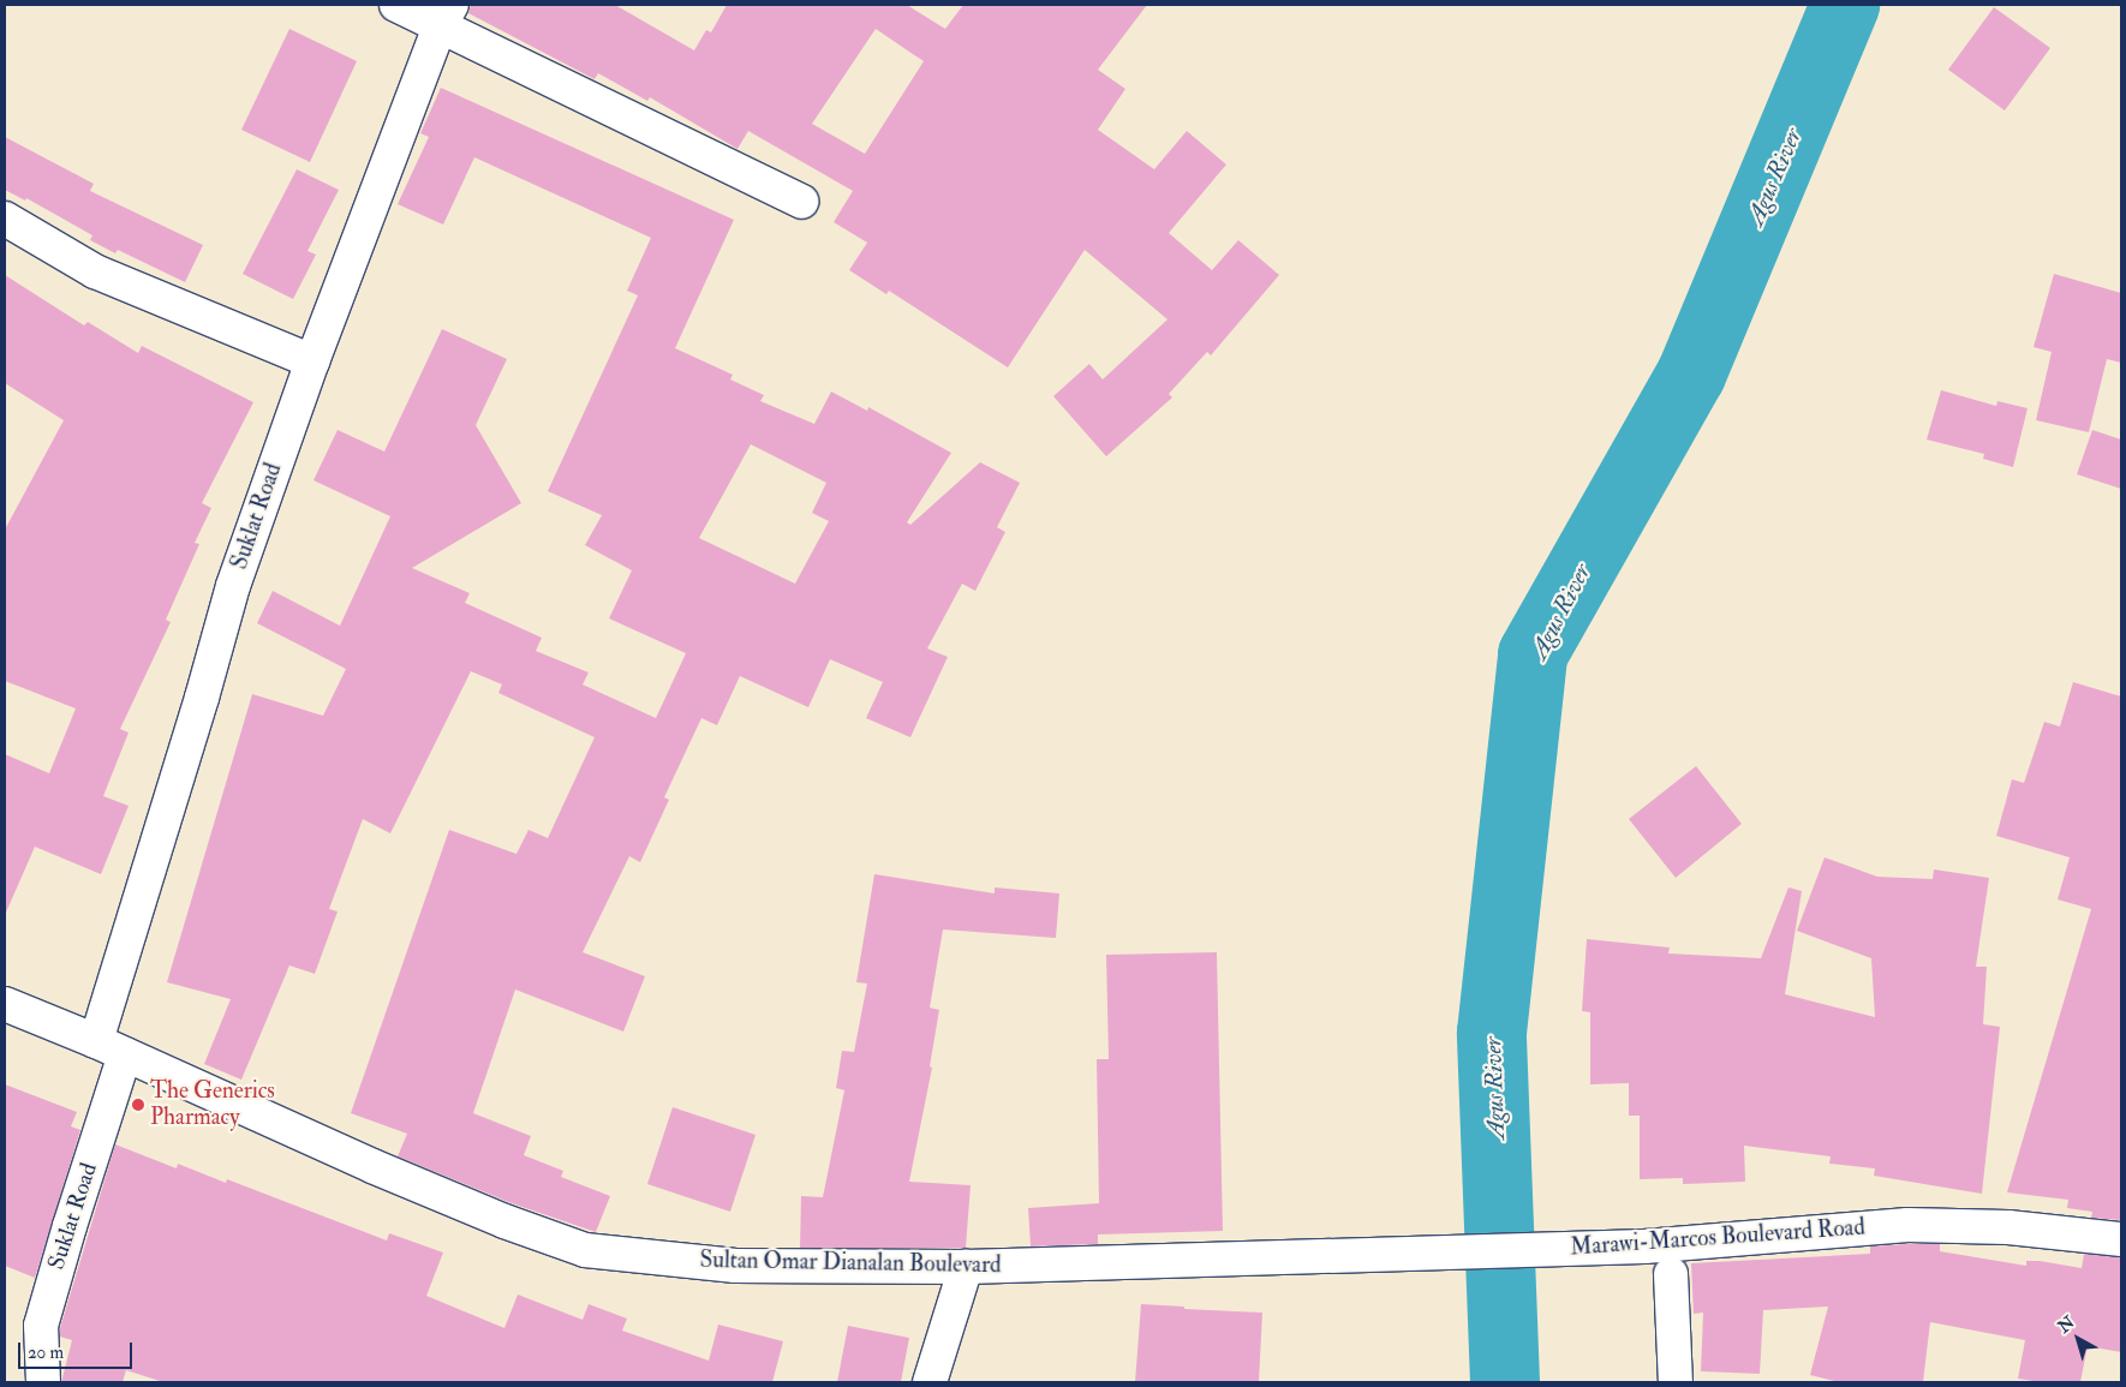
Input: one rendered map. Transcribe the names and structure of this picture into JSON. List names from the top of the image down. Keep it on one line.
{"streets":{"street":["Suklat Road","Marawi-Marcos Boulevard Road","Sultan Omar Dianalan Boulevard"]},"crossings":[["Suklat Road","Sultan Omar Dianalan Boulevard"],["Marawi-Marcos Boulevard Road","Sultan Omar Dianalan Boulevard"]],"water":["Agus River"],"places":["The Generics Pharmacy"],"scale_bar":"20 m","north":"top left"}
